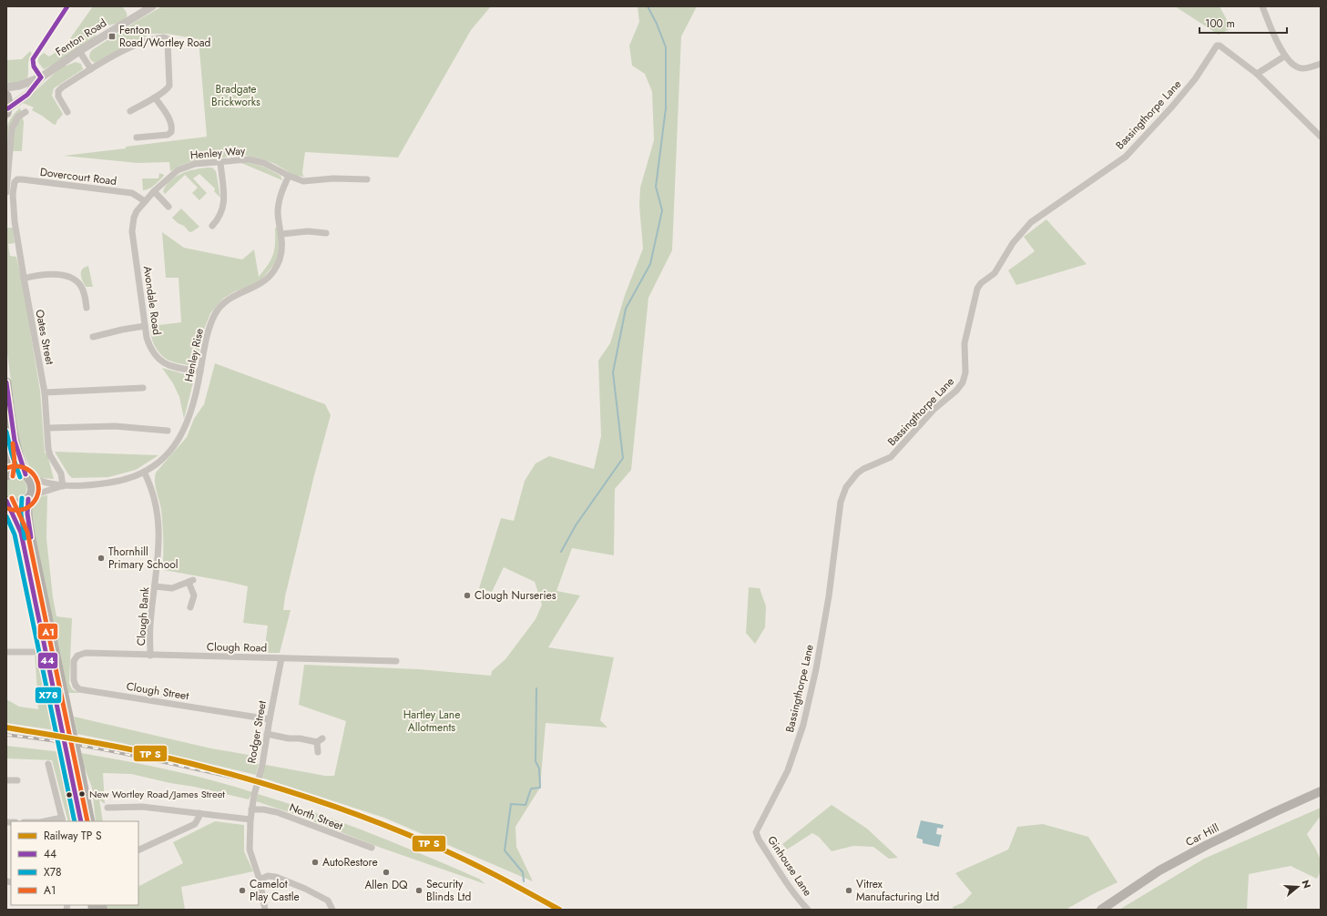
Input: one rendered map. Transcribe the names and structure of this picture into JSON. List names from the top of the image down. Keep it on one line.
{"streets":{"main road":["Car Hill"],"street":["Fenton Road","Bassingthorpe Lane","Henley Way","Dovercourt Road","Avondale Road","Oates Street","Henley Rise","Clough Bank","Clough Road","Clough Street","Rodger Street","North Street","Ginhouse Lane"]},"crossings":[["Bassingthorpe Lane","Ginhouse Lane"],["Henley Way","Dovercourt Road"],["Henley Way","Avondale Road"],["Henley Way","Henley Rise"],["Dovercourt Road","Avondale Road"],["Dovercourt Road","Oates Street"],["Avondale Road","Henley Rise"],["Oates Street","Henley Rise"],["Henley Rise","Clough Bank"],["Clough Bank","Clough Road"],["Clough Road","Clough Street"],["Clough Road","Rodger Street"],["Clough Street","Rodger Street"],["Rodger Street","North Street"]],"parks":["Bradgate Brickworks","Hartley Lane Allotments"],"places":{"transit":["Fenton Road/Wortley Road"],"other":["Thornhill Primary School","Clough Nurseries","New Wortley Road/James Street","AutoRestore","Allen DQ","Camelot Play Castle","Security Blinds Ltd","Vitrex Manufacturing Ltd"]},"lines":["transit line 44","transit line X78","transit line A1"],"legend":["Railway TP S","44","X78","A1"],"scale_bar":"100 m","north":"right"}
